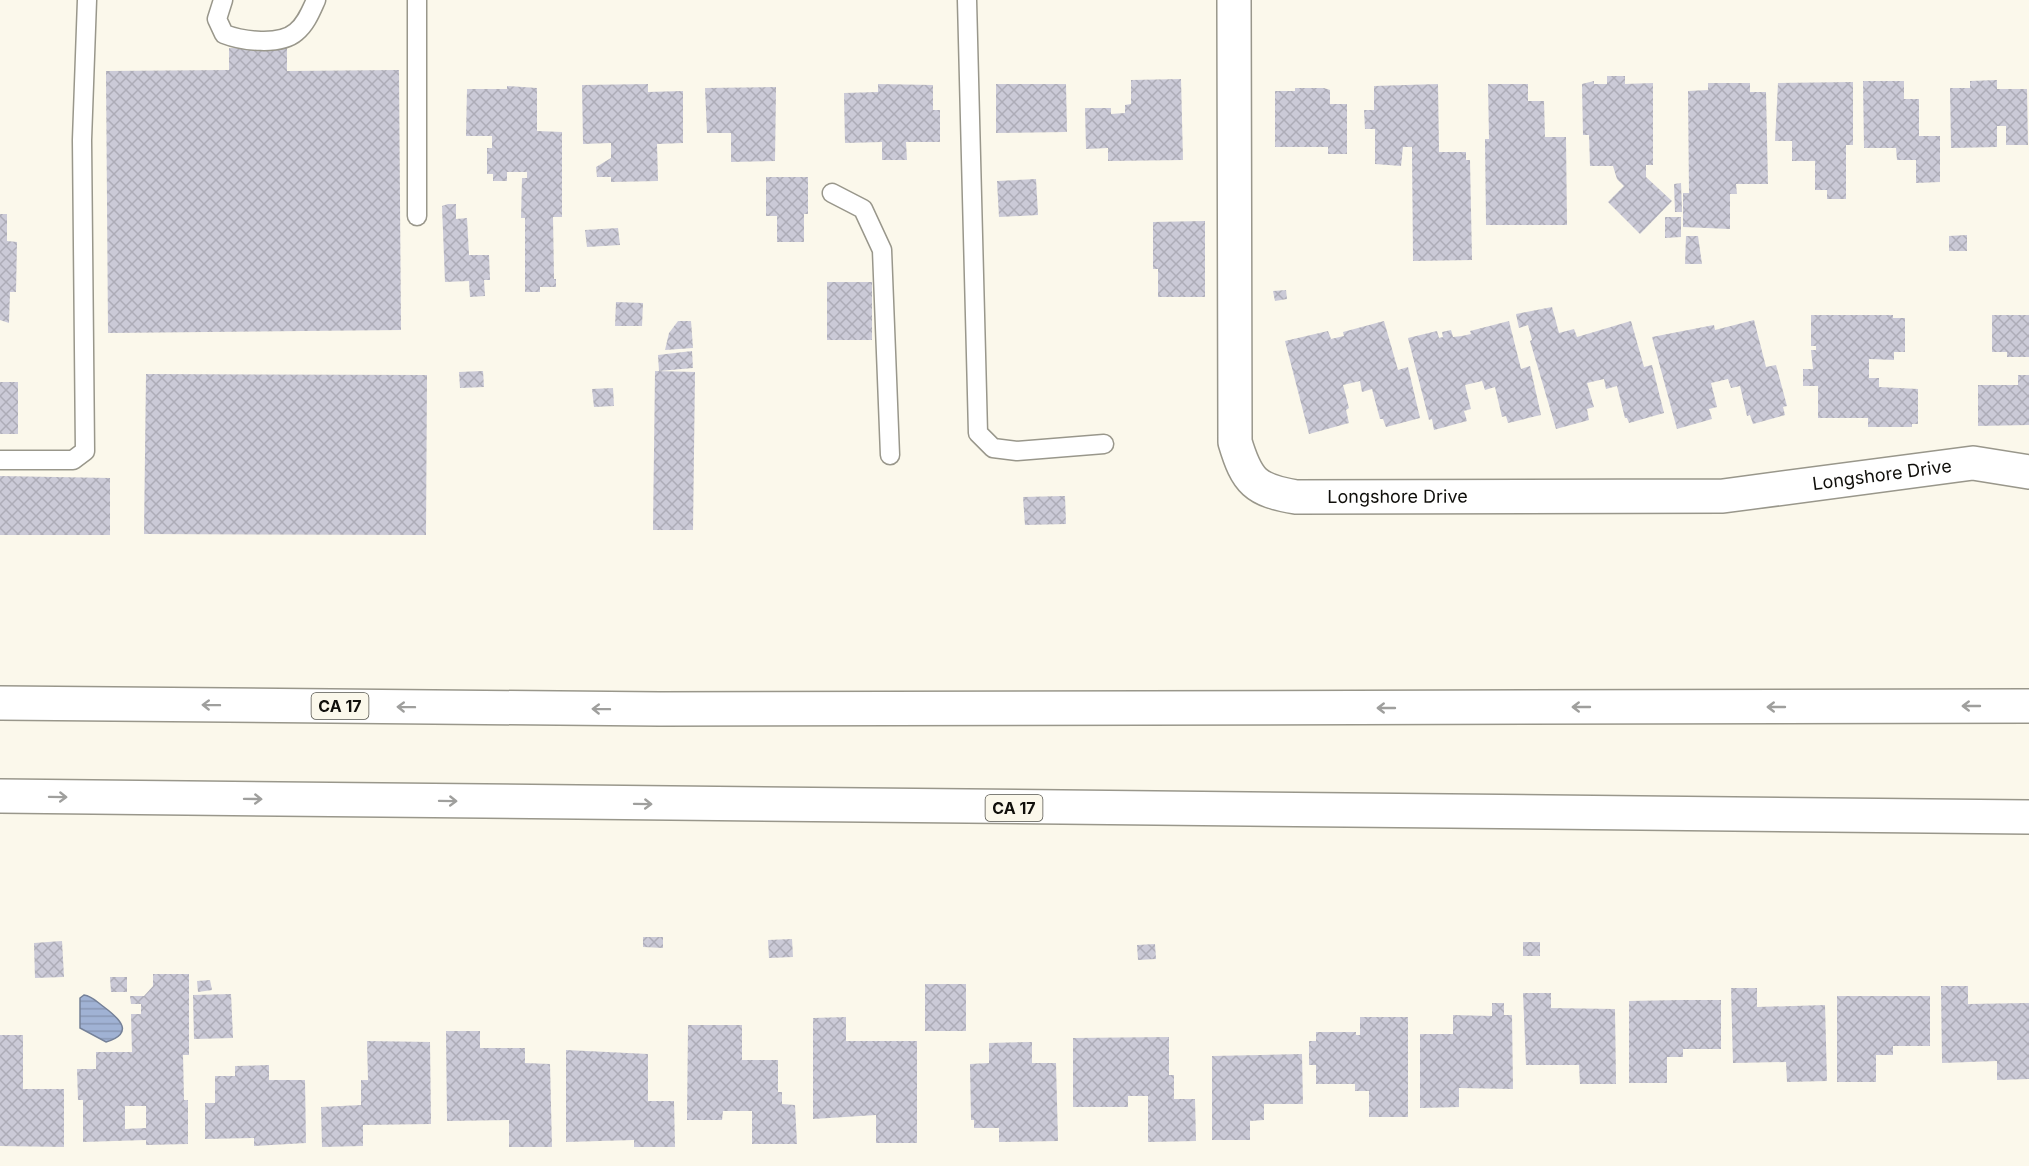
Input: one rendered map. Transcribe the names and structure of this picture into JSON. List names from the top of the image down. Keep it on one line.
{"streets":{"main road":["Longshore Drive","CA 17"]}}
